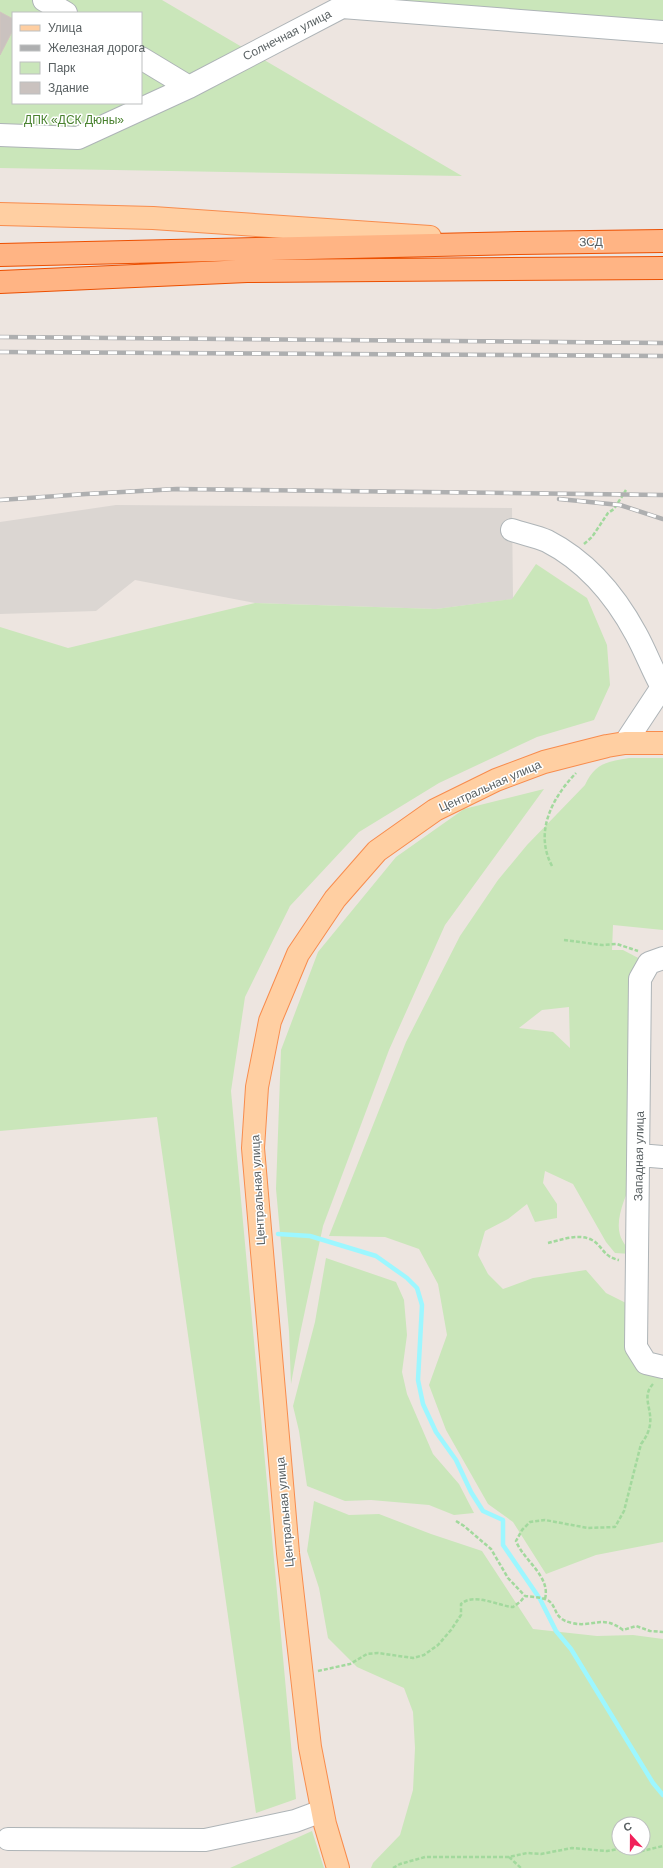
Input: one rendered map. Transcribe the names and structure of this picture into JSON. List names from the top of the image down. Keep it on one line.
{"streets":{"highway":["ЗСД"],"main road":["Центральная улица"],"street":["Солнечная улица","Западная улица"]},"parks":["ДПК «ДСК Дюны»"],"legend":["Улица","Железная дорога","Парк","Здание"],"north":"top"}
